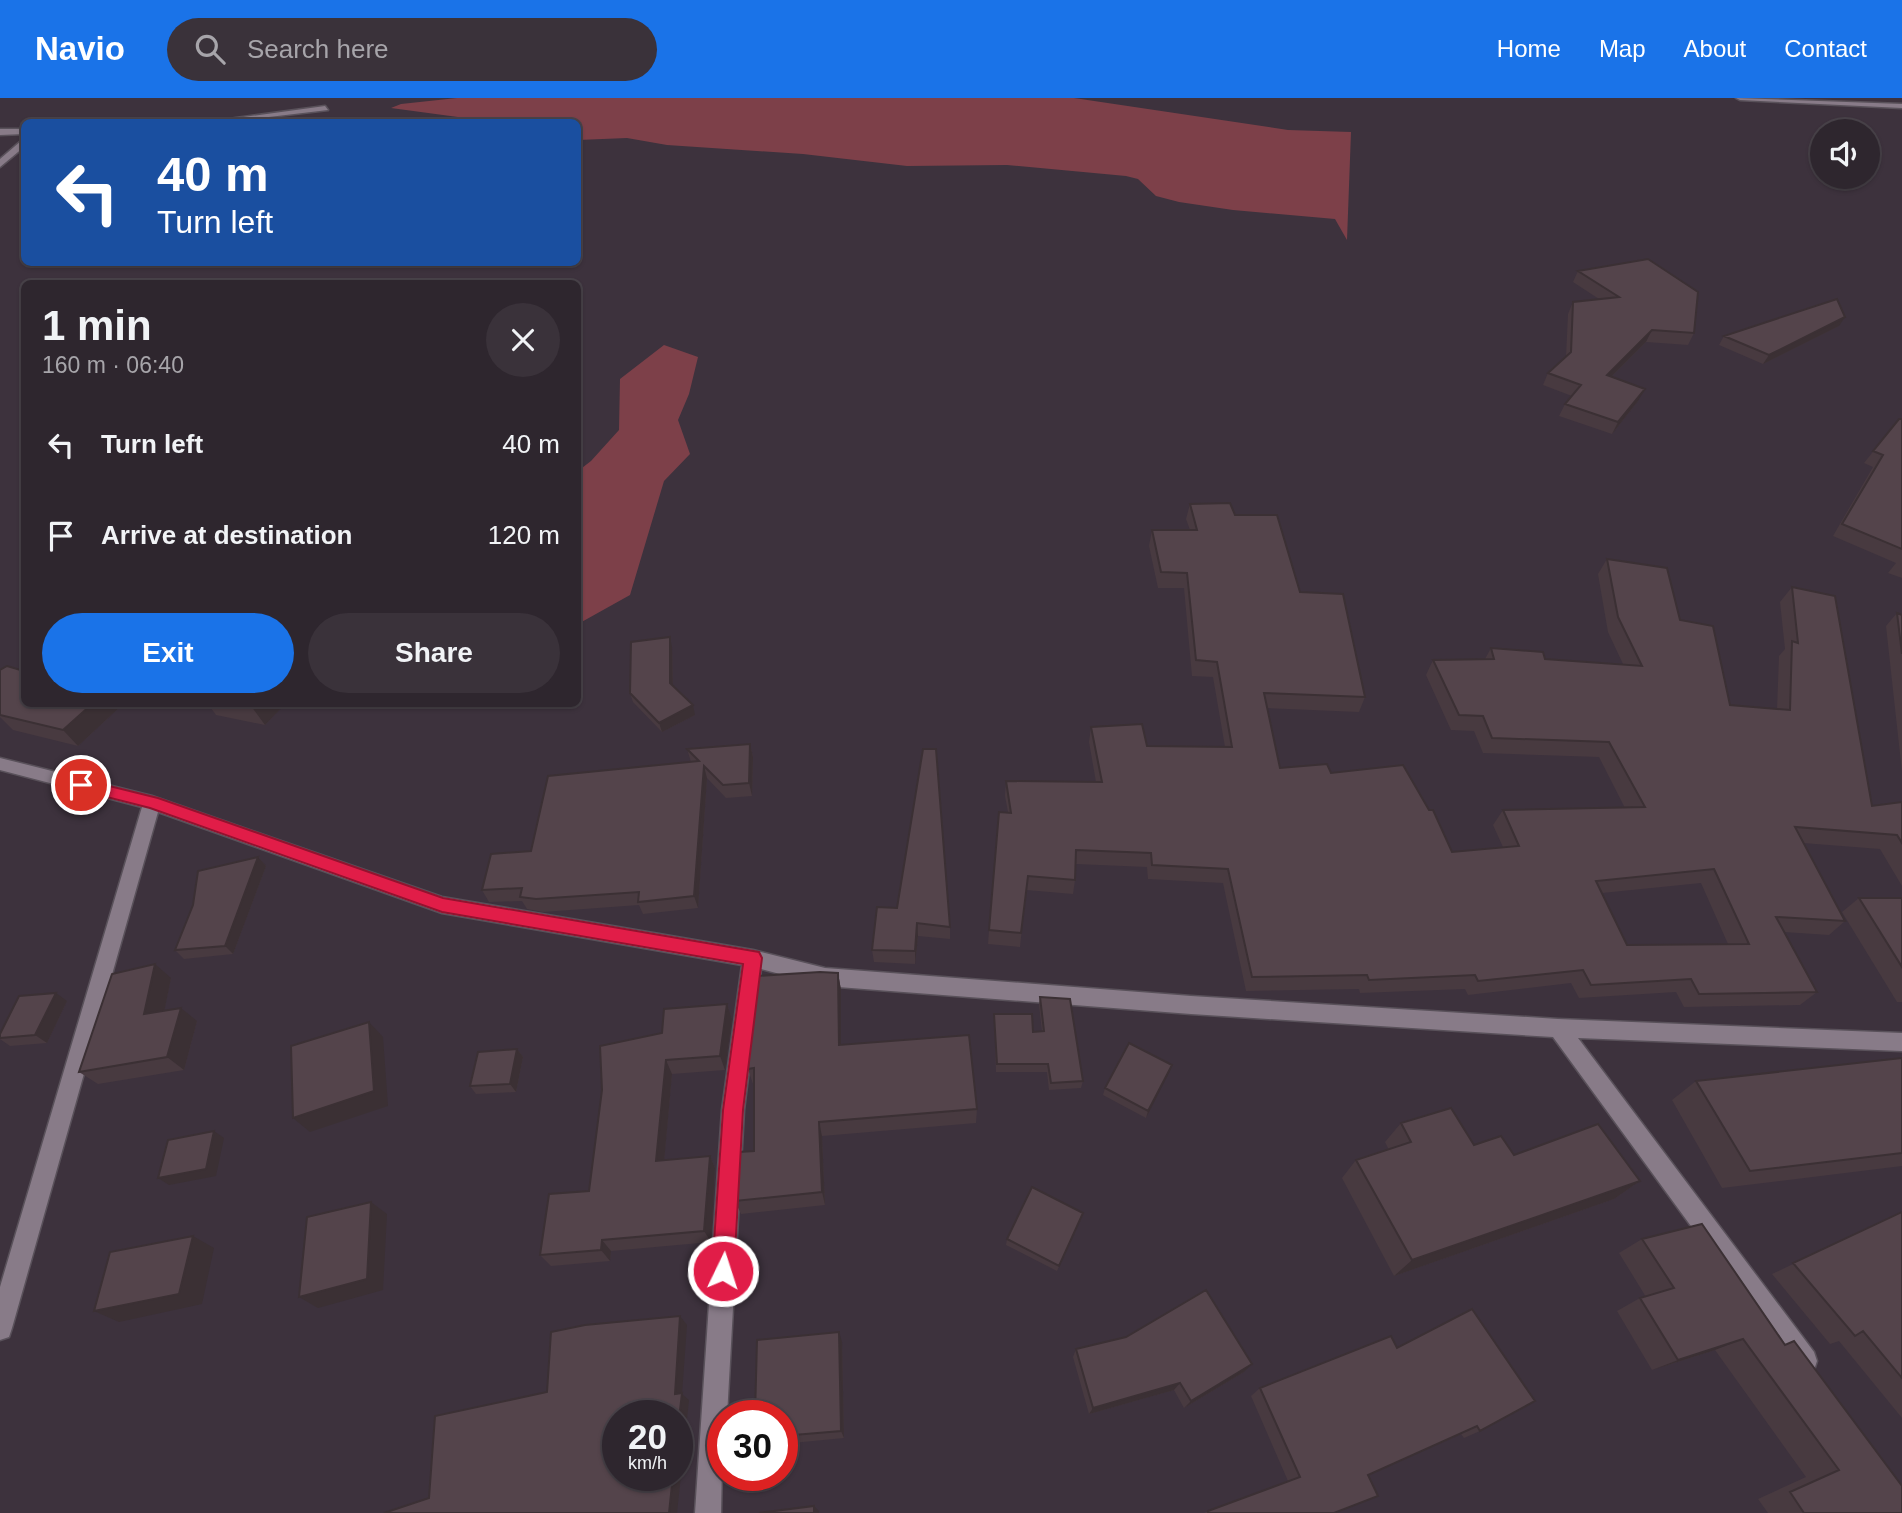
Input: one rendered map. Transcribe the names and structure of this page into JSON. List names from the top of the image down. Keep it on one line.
{"page":{"header":"Navio","search":"Search here","nav":["Home","Map","About","Contact"],"turn":["40 m","Turn left"],"heading":["1 min","160 m · 06:40"],"list":[{"name":"Turn left","value":"40 m"},{"name":"Arrive at destination","value":"120 m"}],"buttons":["Exit","Share"],"speed":"20 km/h","limit":"30"}}
